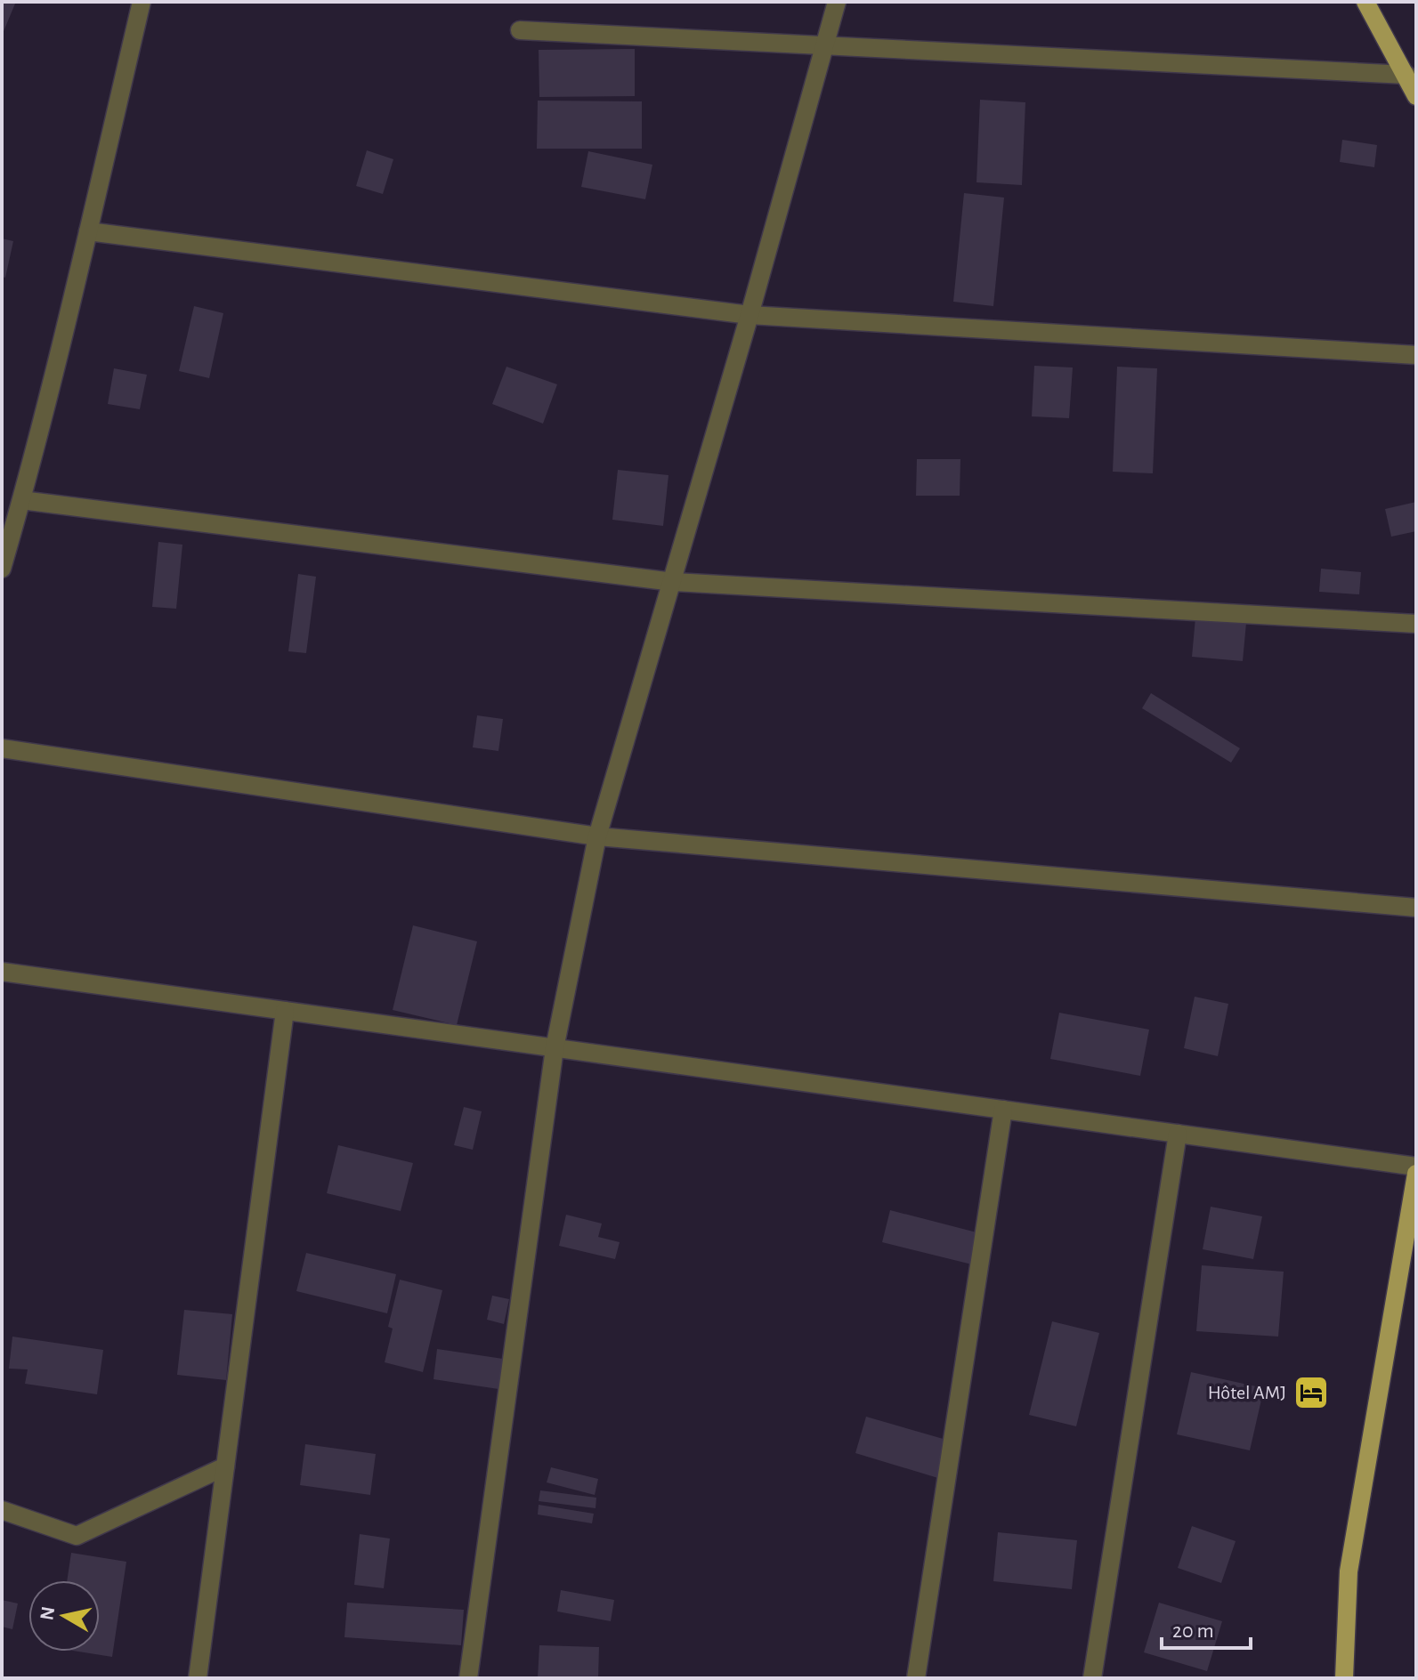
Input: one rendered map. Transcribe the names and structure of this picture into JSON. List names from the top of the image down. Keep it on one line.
{"places":{"hotel":["Hôtel AMJ"]},"scale_bar":"20 m","north":"left"}
